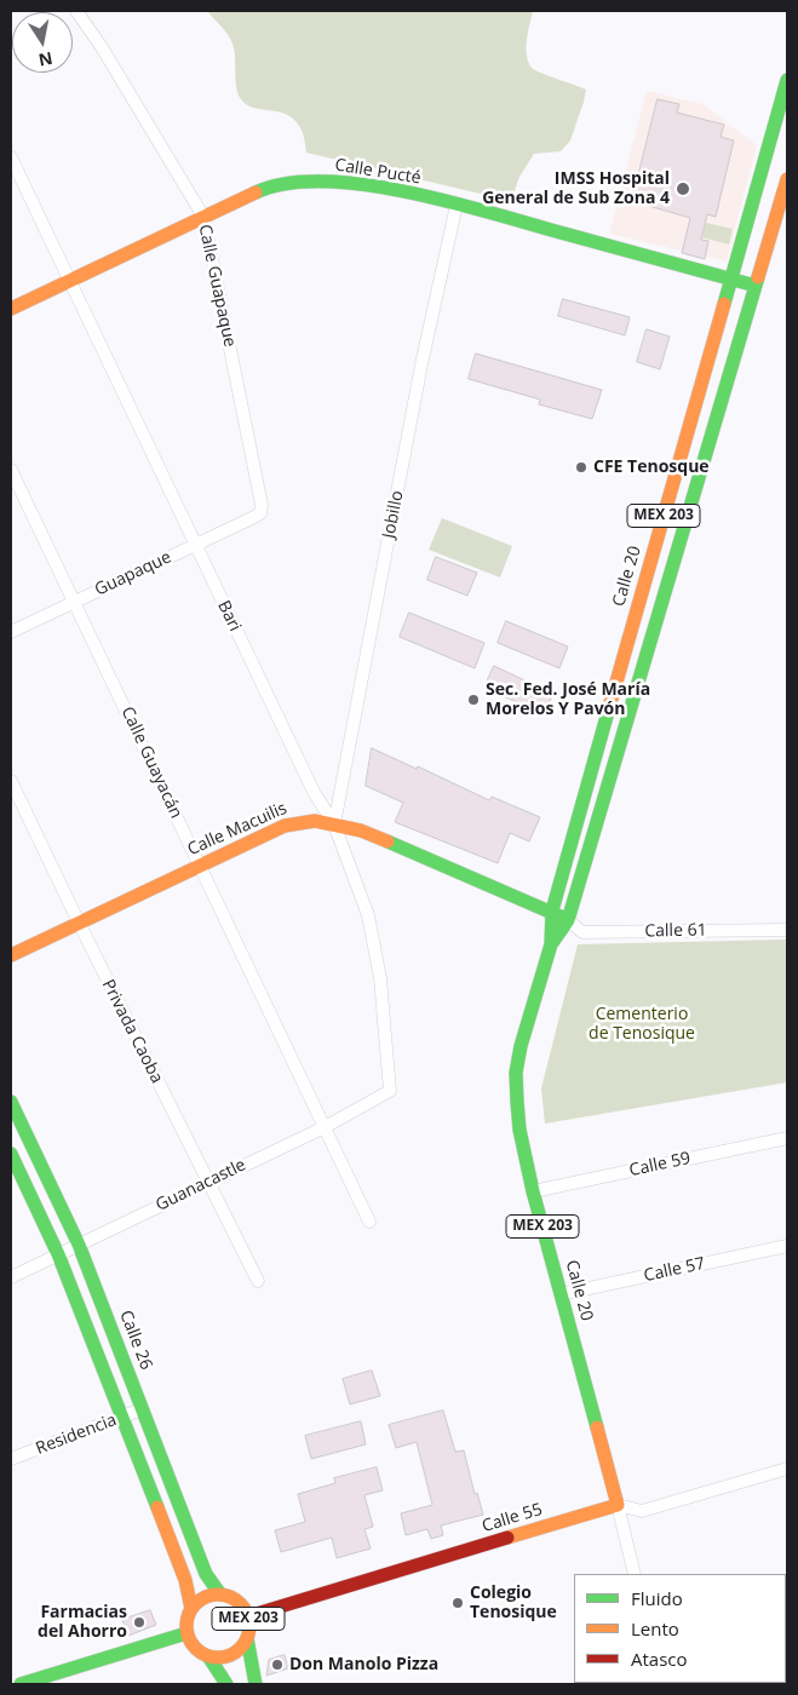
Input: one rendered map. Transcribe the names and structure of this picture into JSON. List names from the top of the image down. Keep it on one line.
{"streets":{"main road":["Calle Pucté","MEX 203","Calle 20","Calle Macuilis","Calle 26","Calle 55"],"street":["Calle Guapaque","Jobillo","Guapaque","Bari","Calle Guayacán","Calle 61","Privada Caoba","Calle 59","Guanacastle","Calle 57","Residencia"]},"crossings":[["Calle Pucté","Calle Guapaque"],["Calle Pucté","Jobillo"],["Calle Pucté","Calle 20"],["Calle Pucté","Bari"],["Calle Guapaque","Guapaque"],["Jobillo","Bari"],["Jobillo","Calle Macuilis"],["MEX 203","Calle 26"],["MEX 203","Calle 55"],["Guapaque","Bari"],["Guapaque","Calle Guayacán"],["Calle 20","Calle Macuilis"],["Calle 20","Calle 61"],["Calle 20","Calle 59"],["Calle 20","Calle 57"],["Calle 20","Calle 55"],["Bari","Calle Macuilis"],["Bari","Guanacastle"],["Calle Guayacán","Calle Macuilis"],["Calle Guayacán","Guanacastle"],["Calle Macuilis","Calle 61"],["Calle Macuilis","Privada Caoba"],["Privada Caoba","Guanacastle"],["Guanacastle","Calle 26"],["Calle 26","Residencia"],["Calle 26","Calle 55"]],"parks":["Cementerio de Tenosique"],"places":["IMSS Hospital General de Sub Zona 4","CFE Tenosque","Sec. Fed. José María Morelos Y Pavón","Colegio Tenosique","Farmacias del Ahorro","Don Manolo Pizza"],"legend":["Fluido","Lento","Atasco"],"north":"bottom"}
